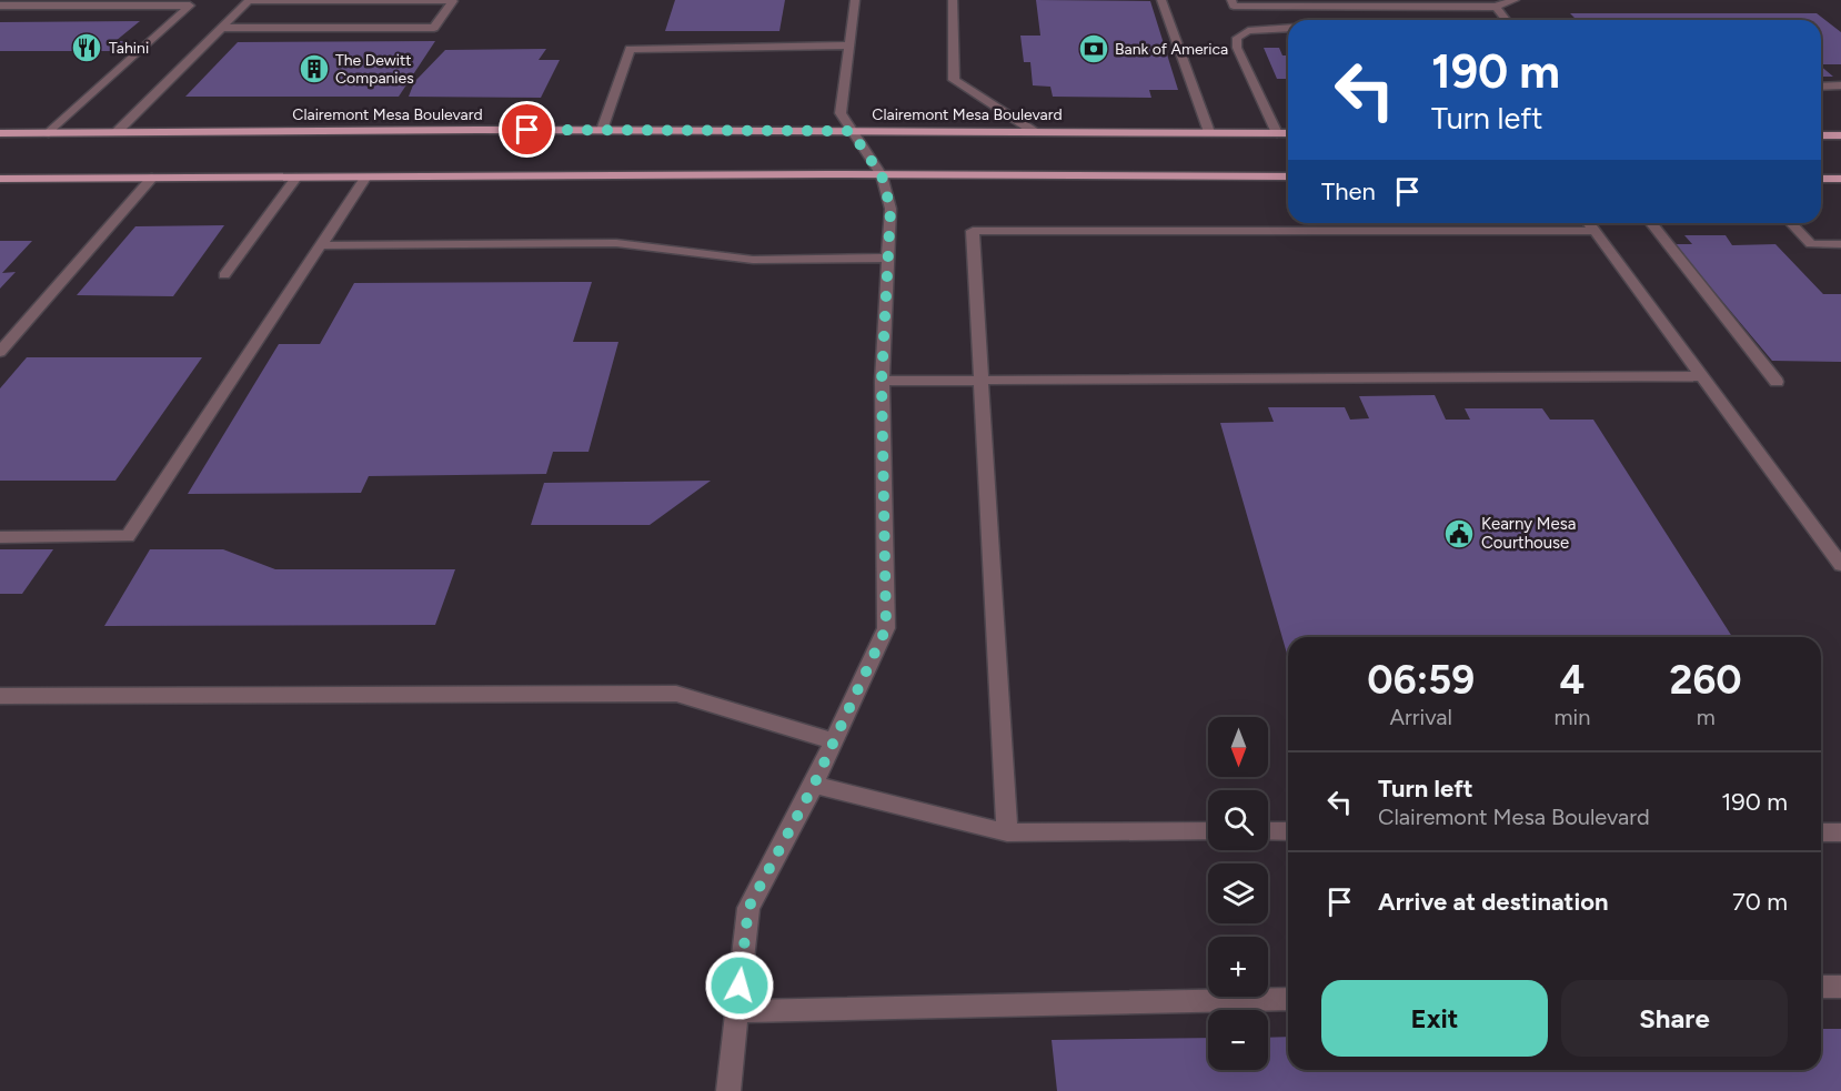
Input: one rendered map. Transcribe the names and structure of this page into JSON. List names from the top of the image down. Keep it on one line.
{"streets":{"main road":["Clairemont Mesa Boulevard"]},"places":{"restaurant":["Tahini"],"bank":["Bank of America"],"building":["The Dewitt Companies"],"public building":["Kearny Mesa Courthouse"]},"north":"bottom","page":{"turn":["190 m","Turn left"],"then":"Then","eta":["06:59","Arrival","4","min","260","m"],"map_buttons":["+","−"],"list":[{"name":"Turn left","note":"Clairemont Mesa Boulevard","value":"190 m"},{"name":"Arrive at destination","value":"70 m"}],"buttons":["Exit","Share"]}}
